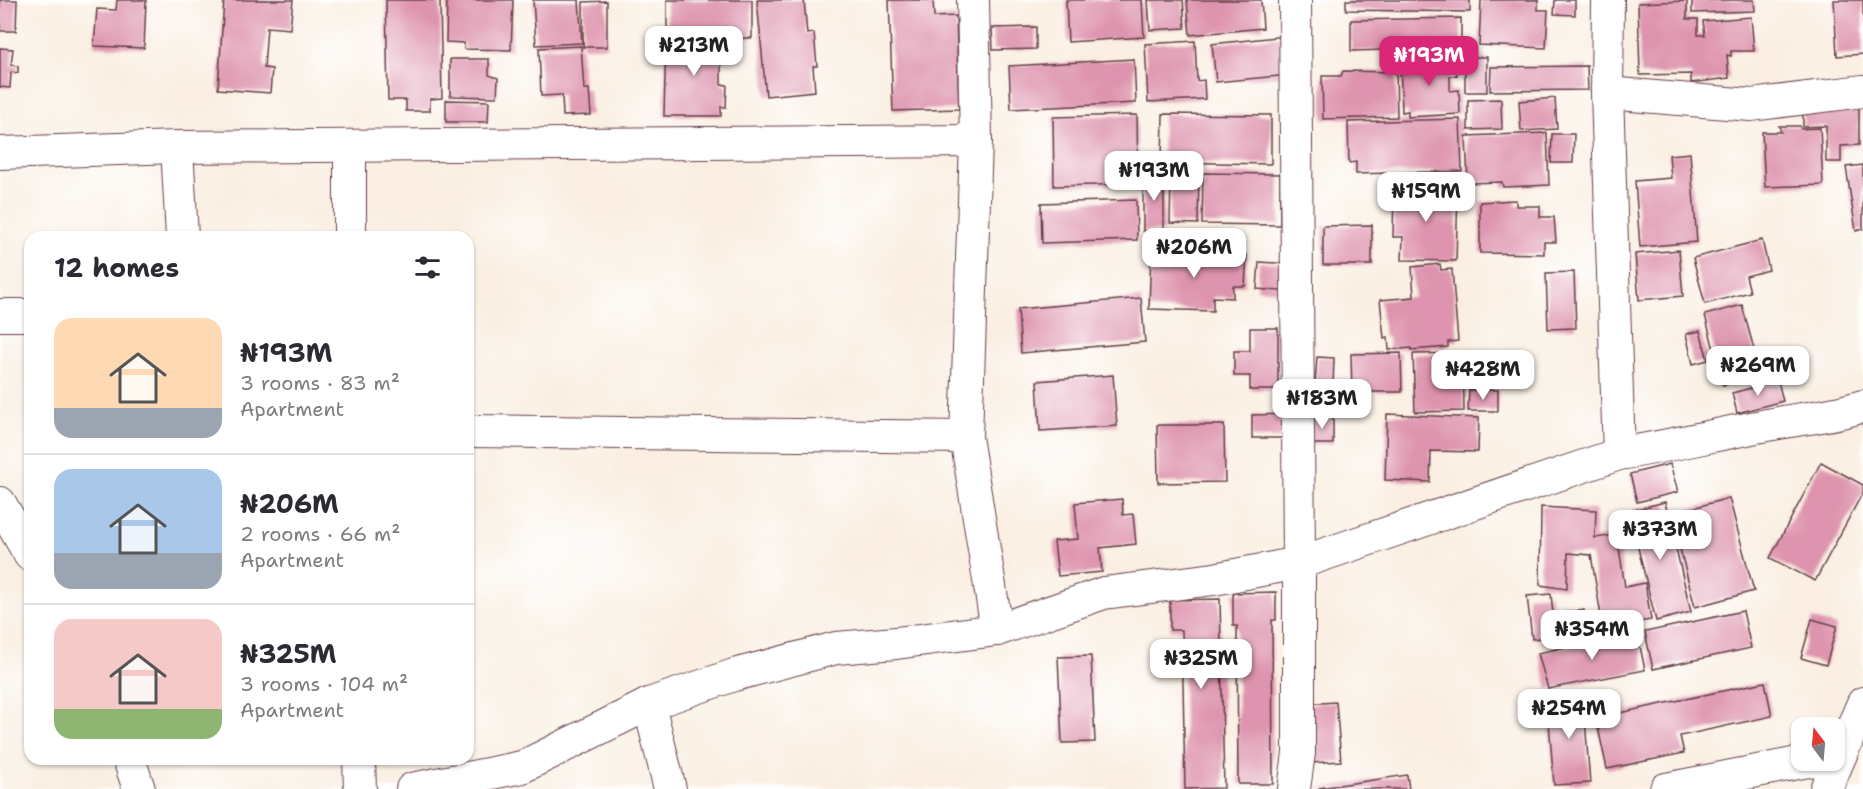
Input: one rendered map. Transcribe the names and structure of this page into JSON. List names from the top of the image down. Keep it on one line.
{"north":"top","page":{"price":["₦213M","₦193M","₦193M","₦159M","₦206M","₦269M","₦428M","₦183M","₦373M","₦354M","₦325M","₦254M"],"heading":"12 homes","list":[{"name":"₦193M","note":"3 rooms · 83 m² · Apartment"},{"name":"₦206M","note":"2 rooms · 66 m² · Apartment"},{"name":"₦325M","note":"3 rooms · 104 m² · Apartment"}]}}
